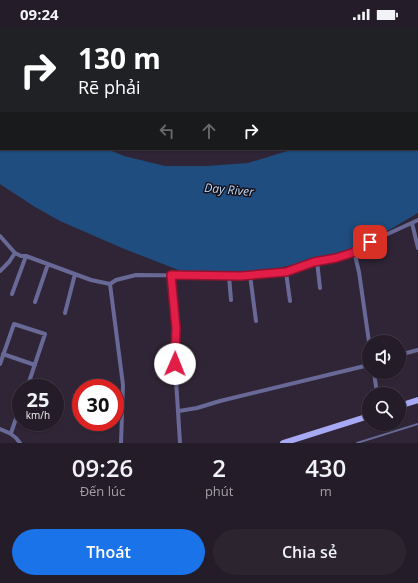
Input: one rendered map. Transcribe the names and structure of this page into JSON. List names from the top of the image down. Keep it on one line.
{"water":["Day River"],"page":{"status":"09:24","turn":["130 m","Rẽ phải"],"speed":"25 km/h","limit":"30","eta":["09:26","Đến lúc","2","phút","430","m"],"buttons":["Thoát","Chia sẻ"]}}
